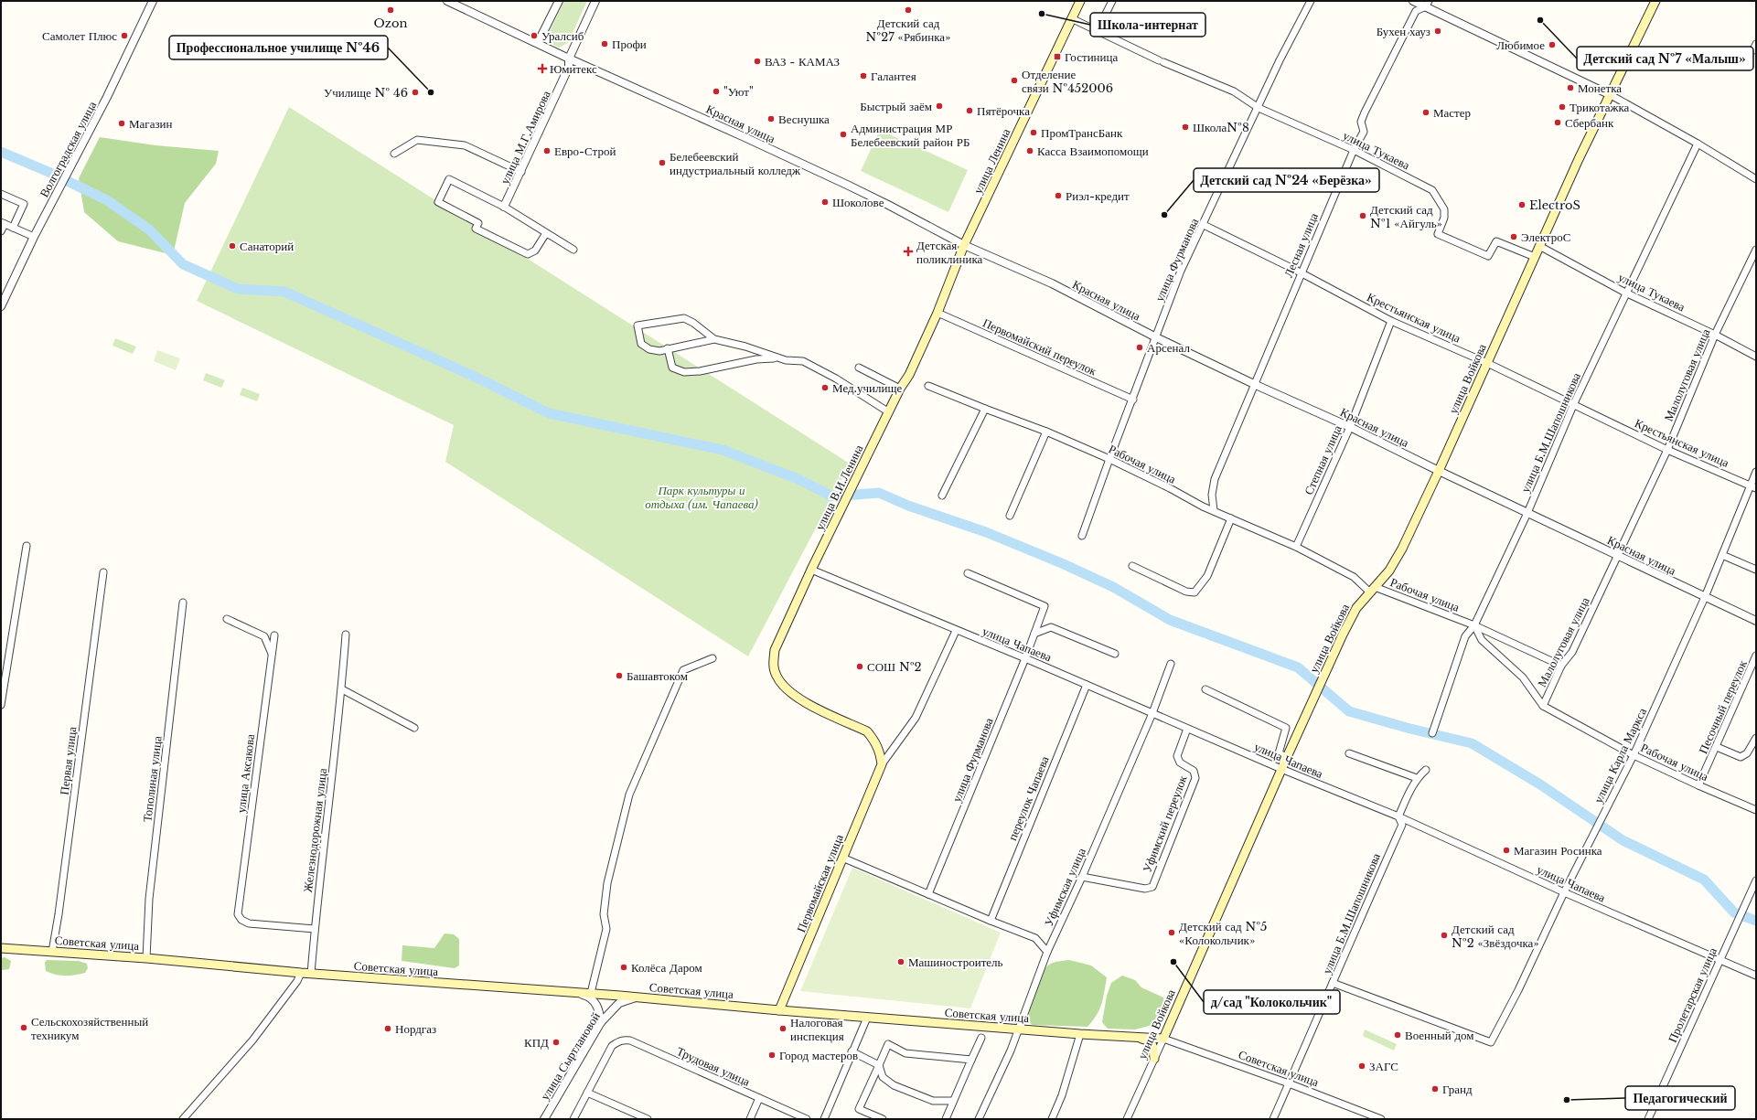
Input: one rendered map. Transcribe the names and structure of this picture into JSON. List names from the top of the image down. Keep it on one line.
{"streets":{"main road":["улица Ленина","улица Войкова","улица В.И.Ленина","Первомайская улица","Советская улица"],"street":["Красная улица","улица М.Г.Амирова","Волгоградская улица","улица Тукаева","Лесная улица","улица Фурманова","Крестьянская улица","Первомайский переулок","Малолуговая улица","улица Б.М.Шапошникова","Степная улица","Рабочая улица","улица Чапаева","Песочный переулок","улица Карла Маркса","Первая улица","улица Аксакова","Тополиная улица","переулок Чапаева","Уфимский переулок","Железнодорожная улица","Уфимская улица","Пролетарская улица","улица Сыртлановой","Трудовая улица"]},"crossings":[["Красная улица","улица М.Г.Амирова"],["Красная улица","улица Ленина"],["Красная улица","Лесная улица"],["Красная улица","улица Фурманова"],["Красная улица","Малолуговая улица"],["Красная улица","улица Войкова"],["Красная улица","улица Б.М.Шапошникова"],["Красная улица","Степная улица"],["Красная улица","улица Карла Маркса"],["улица Тукаева","улица Ленина"],["улица Тукаева","Лесная улица"],["улица Тукаева","улица Фурманова"],["улица Тукаева","Малолуговая улица"],["улица Тукаева","улица Войкова"],["улица Тукаева","улица Б.М.Шапошникова"],["улица Ленина","Первомайский переулок"],["улица Ленина","улица В.И.Ленина"],["Лесная улица","Крестьянская улица"],["Лесная улица","Рабочая улица"],["улица Фурманова","Крестьянская улица"],["улица Фурманова","Первомайский переулок"],["улица Фурманова","Рабочая улица"],["улица Фурманова","улица Чапаева"],["Крестьянская улица","Малолуговая улица"],["Крестьянская улица","улица Войкова"],["Крестьянская улица","улица Б.М.Шапошникова"],["Крестьянская улица","Степная улица"],["Крестьянская улица","улица Карла Маркса"],["Первомайский переулок","улица В.И.Ленина"],["Малолуговая улица","Рабочая улица"],["улица Войкова","Рабочая улица"],["улица Войкова","улица Чапаева"],["улица Войкова","Советская улица"],["улица Б.М.Шапошникова","Рабочая улица"],["улица Б.М.Шапошникова","улица Чапаева"],["улица Б.М.Шапошникова","улица Карла Маркса"],["улица Б.М.Шапошникова","Советская улица"],["Степная улица","Рабочая улица"],["Рабочая улица","Песочный переулок"],["Рабочая улица","улица Карла Маркса"],["улица В.И.Ленина","улица Чапаева"],["улица В.И.Ленина","Первомайская улица"],["улица Чапаева","улица Карла Маркса"],["улица Чапаева","переулок Чапаева"],["улица Чапаева","Уфимский переулок"],["улица Чапаева","Первомайская улица"],["улица Чапаева","Уфимская улица"],["улица Чапаева","Пролетарская улица"],["Первая улица","Советская улица"],["улица Аксакова","Железнодорожная улица"],["Тополиная улица","Советская улица"],["Уфимский переулок","Уфимская улица"],["Железнодорожная улица","Советская улица"],["Первомайская улица","Советская улица"],["Уфимская улица","Советская улица"],["Советская улица","улица Сыртлановой"]],"parks":["Парк культуры и отдыха (им. Чапаева)"],"places":{"other":["Ozon","Детский сад №27 «Рябинка»","Школа-интернат","Детский сад №7 «Малыш»","Бухен хауз","Самолет Плюс","Уралсиб","Профи","Любимое","ВАЗ - КАМАЗ","Галантея","Отделение связи №452006","Монетка","\"Уют\"","Училище № 46","Профессиональное училище №46","Быстрый заём","Трикотажка","Пятёрочка","Мастер","Веснушка","Сбербанк","Магазин","Школа№8","ПромТрансБанк","Администрация МР Белебеевский район РБ","Евро-Строй","Касса Взаимопомощи","Белебеевский индустриальный колледж","Риэл-кредит","Шоколове","ElectroS","Детский сад №24 «Берёзка»","Детский сад №1 «Айгуль»","ЭлектроС","Санаторий","Арсенал","Мед.училище","СОШ №2","Башавтоком","Магазин Росинка","Детский сад №5 «Колокольчик»","Детский сад №2 «Звёздочка»","Машиностроитель","д/сад \"Колокольчик\"","Колёса Даром","Сельскохозяйственный техникум","Нордгаз","Налоговая инспекция","Военный дом","КПД","Город мастеров","ЗАГС","Гранд","Педагогический"],"transit":["Гостиница"],"health":["Юмитекс","Детская поликлиника"]}}
